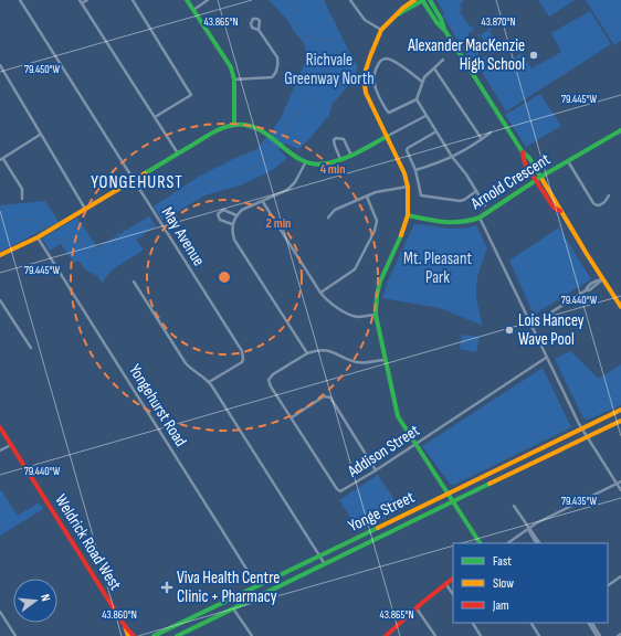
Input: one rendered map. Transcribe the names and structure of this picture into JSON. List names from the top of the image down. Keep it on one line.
{"streets":{"street":["Arnold Crescent","May Avenue","Yongehurst Road","Addison Street","Yonge Street","Weldrick Road West"]},"crossings":[["Yongehurst Road","Yonge Street"]],"districts":["YONGEHURST"],"parks":["Richvale Greenway North","Mt. Pleasant Park"],"places":{"other":["Alexander MacKenzie High School","Lois Hancey Wave Pool"],"health":["Viva Health Centre Clinic + Pharmacy"]},"legend":["Fast","Slow","Jam"],"north":"right","coordinates":["43.865°N","43.870°N","79.450°W","79.445°W","79.440°W","79.435°W","43.860°N"],"rings":["4 min","2 min"]}
